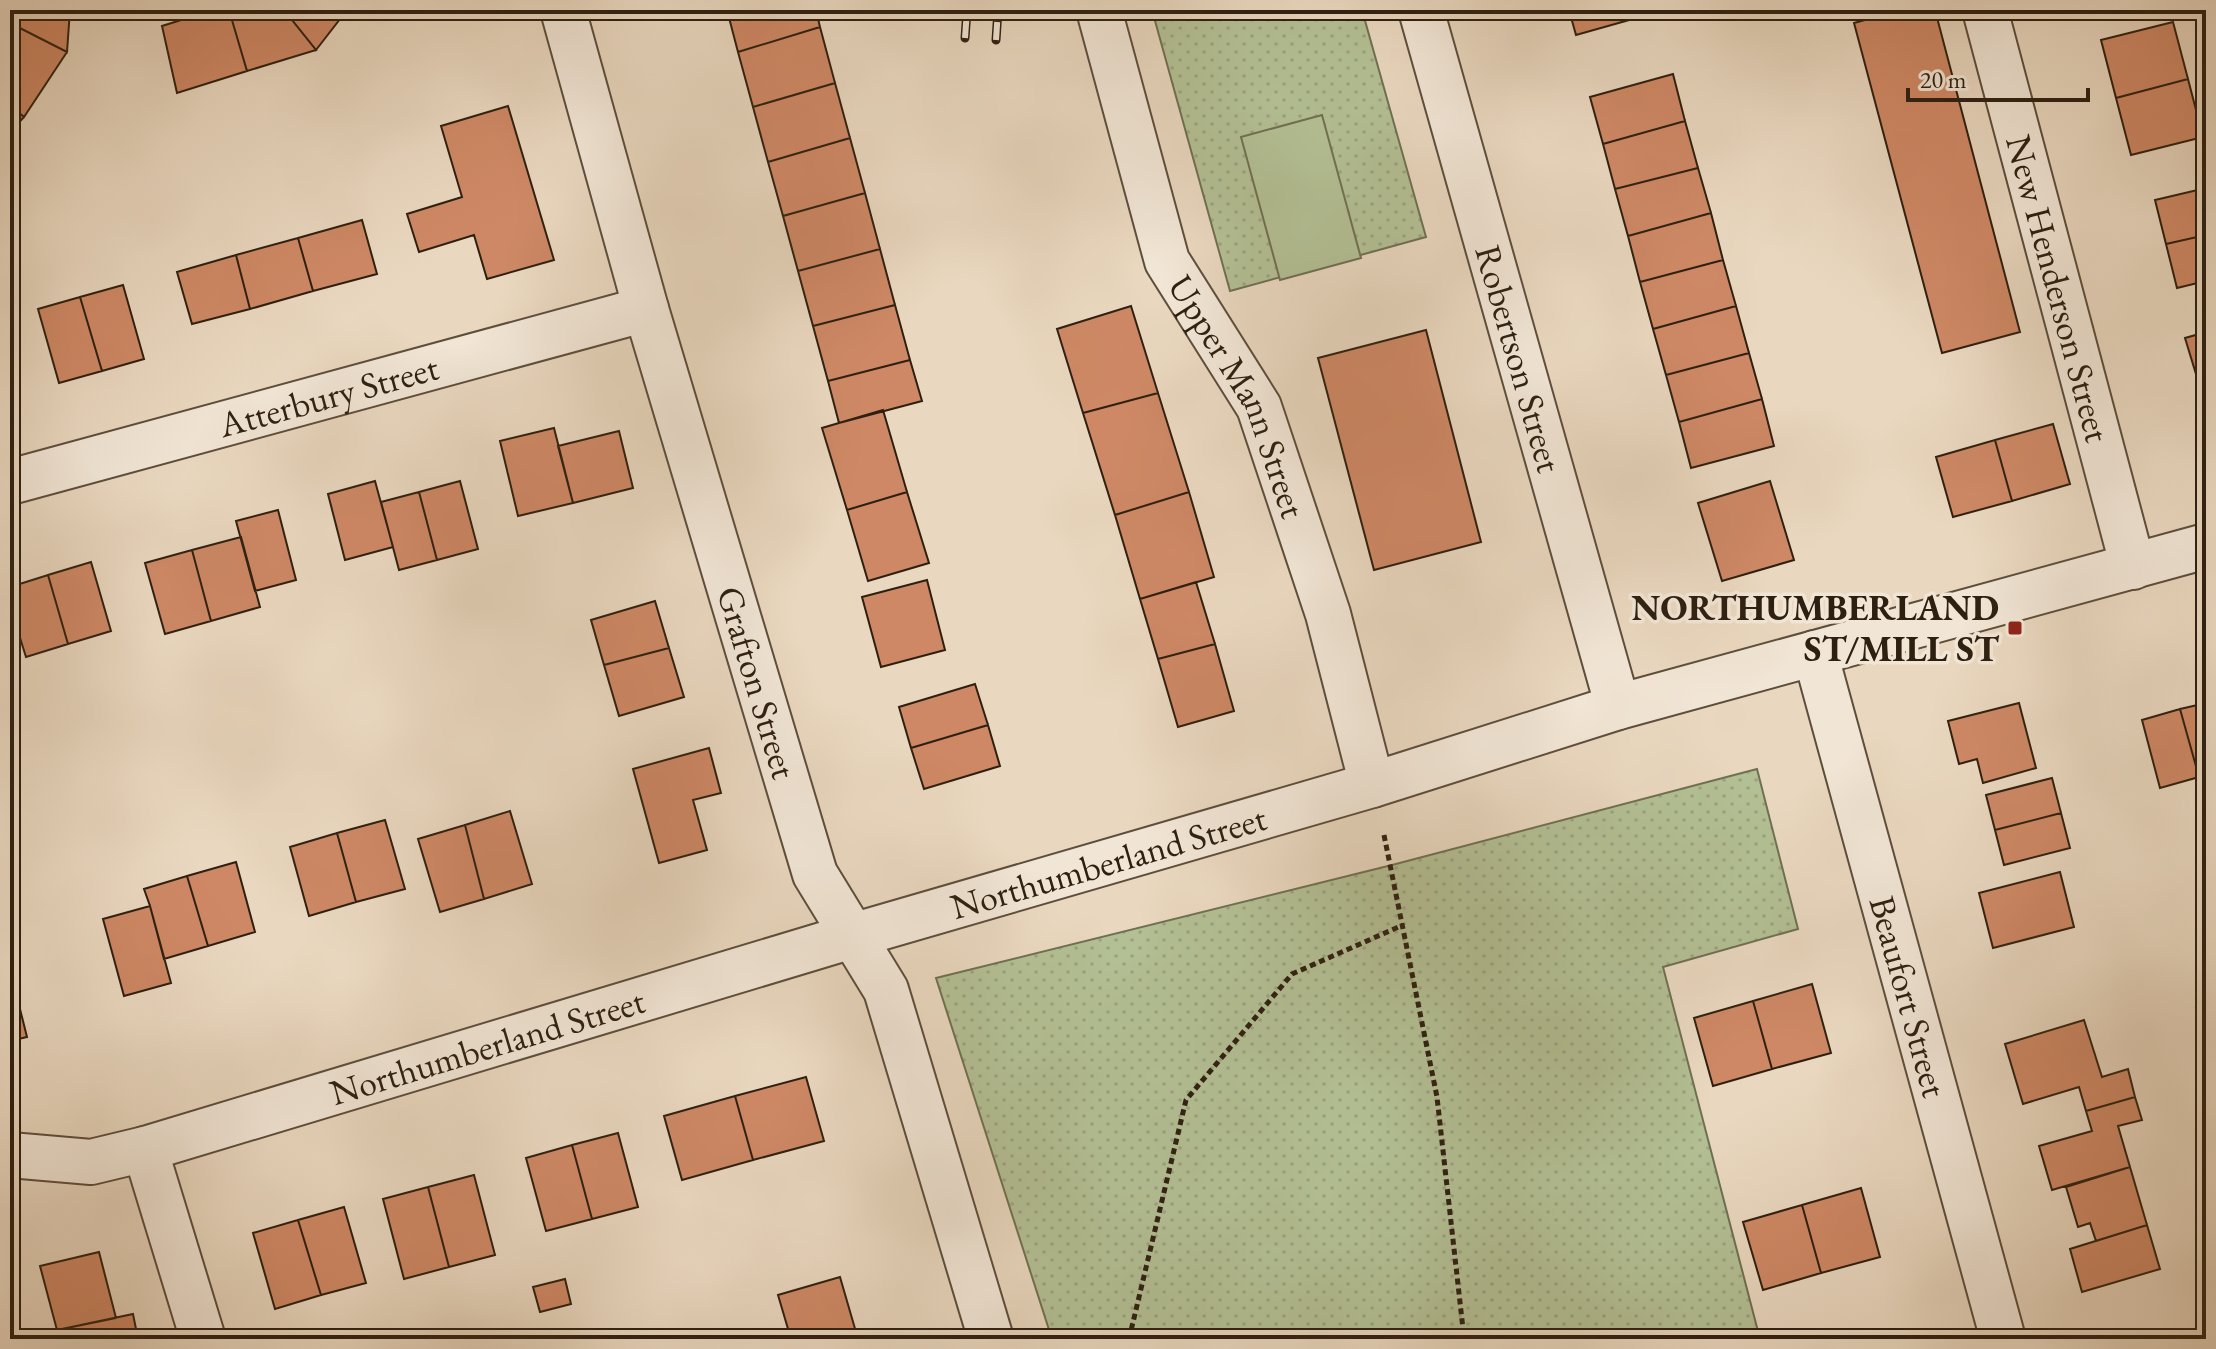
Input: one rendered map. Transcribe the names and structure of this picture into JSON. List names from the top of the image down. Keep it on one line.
{"streets":{"street":["New Henderson Street","Robertson Street","Atterbury Street","Upper Mann Street","Grafton Street","Northumberland Street","Beaufort Street"]},"crossings":[["New Henderson Street","Northumberland Street"],["Robertson Street","Northumberland Street"],["Atterbury Street","Grafton Street"],["Upper Mann Street","Northumberland Street"],["Grafton Street","Northumberland Street"],["Northumberland Street","Beaufort Street"]],"places":{"transit":["NORTHUMBERLAND ST/MILL ST"]},"scale_bar":"20 m"}
